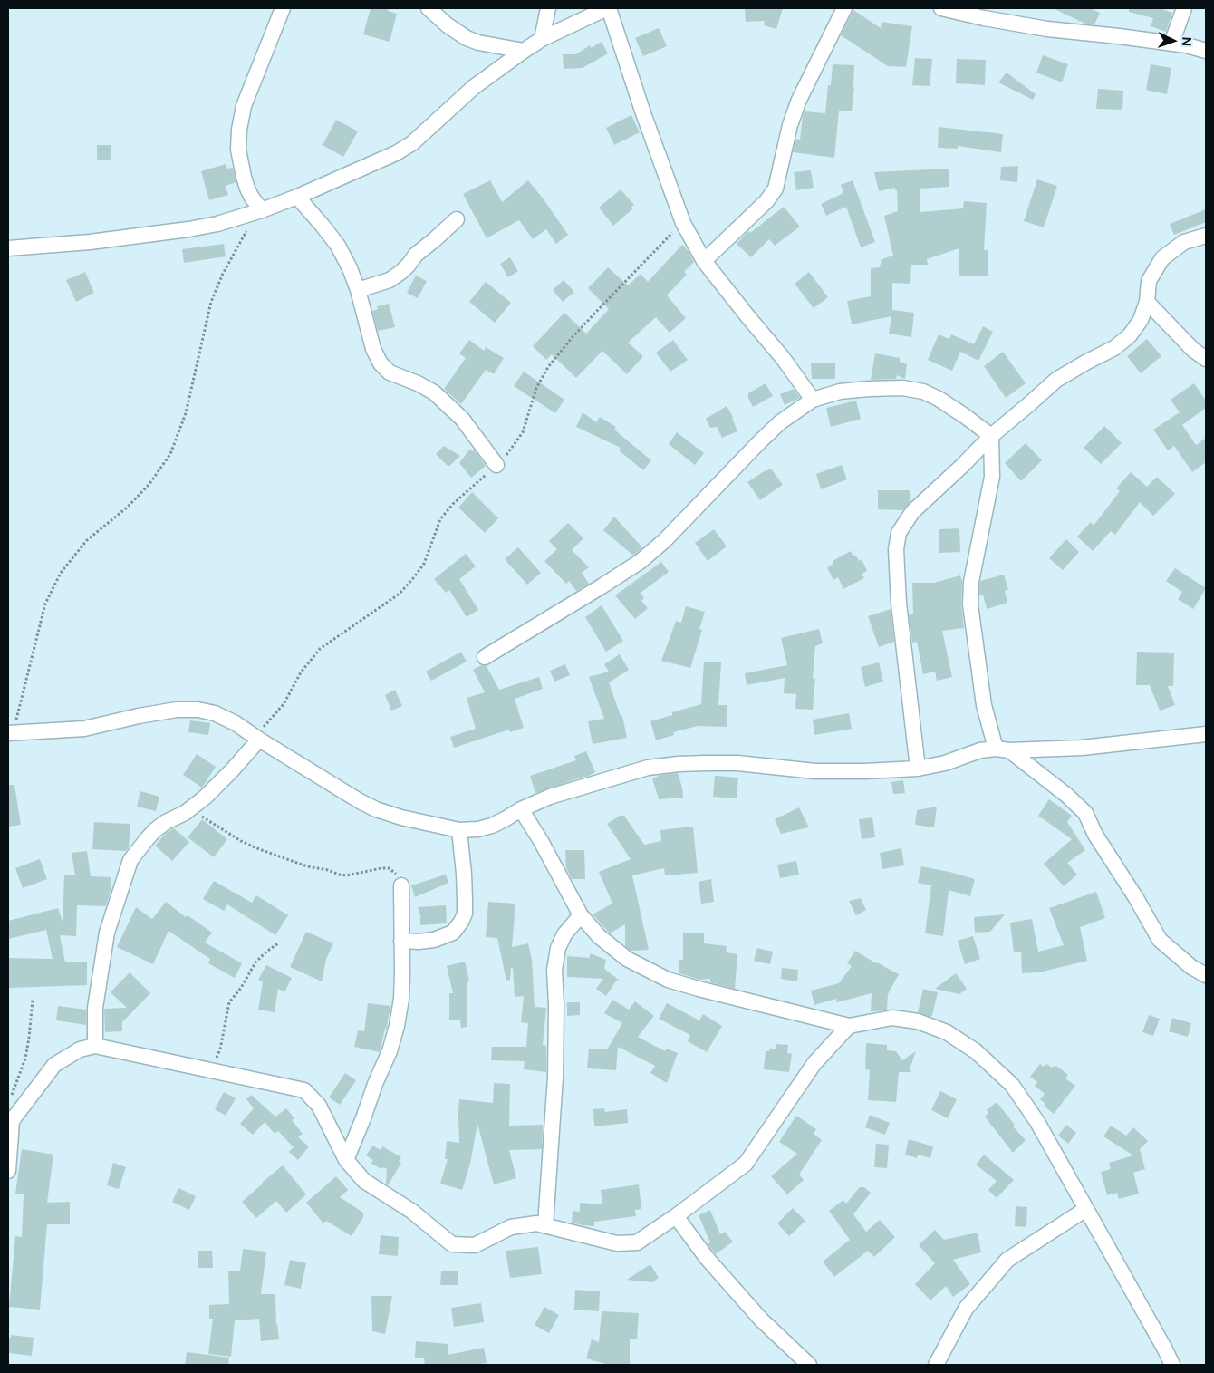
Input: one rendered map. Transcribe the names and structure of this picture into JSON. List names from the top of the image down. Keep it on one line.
{"north":"right"}
